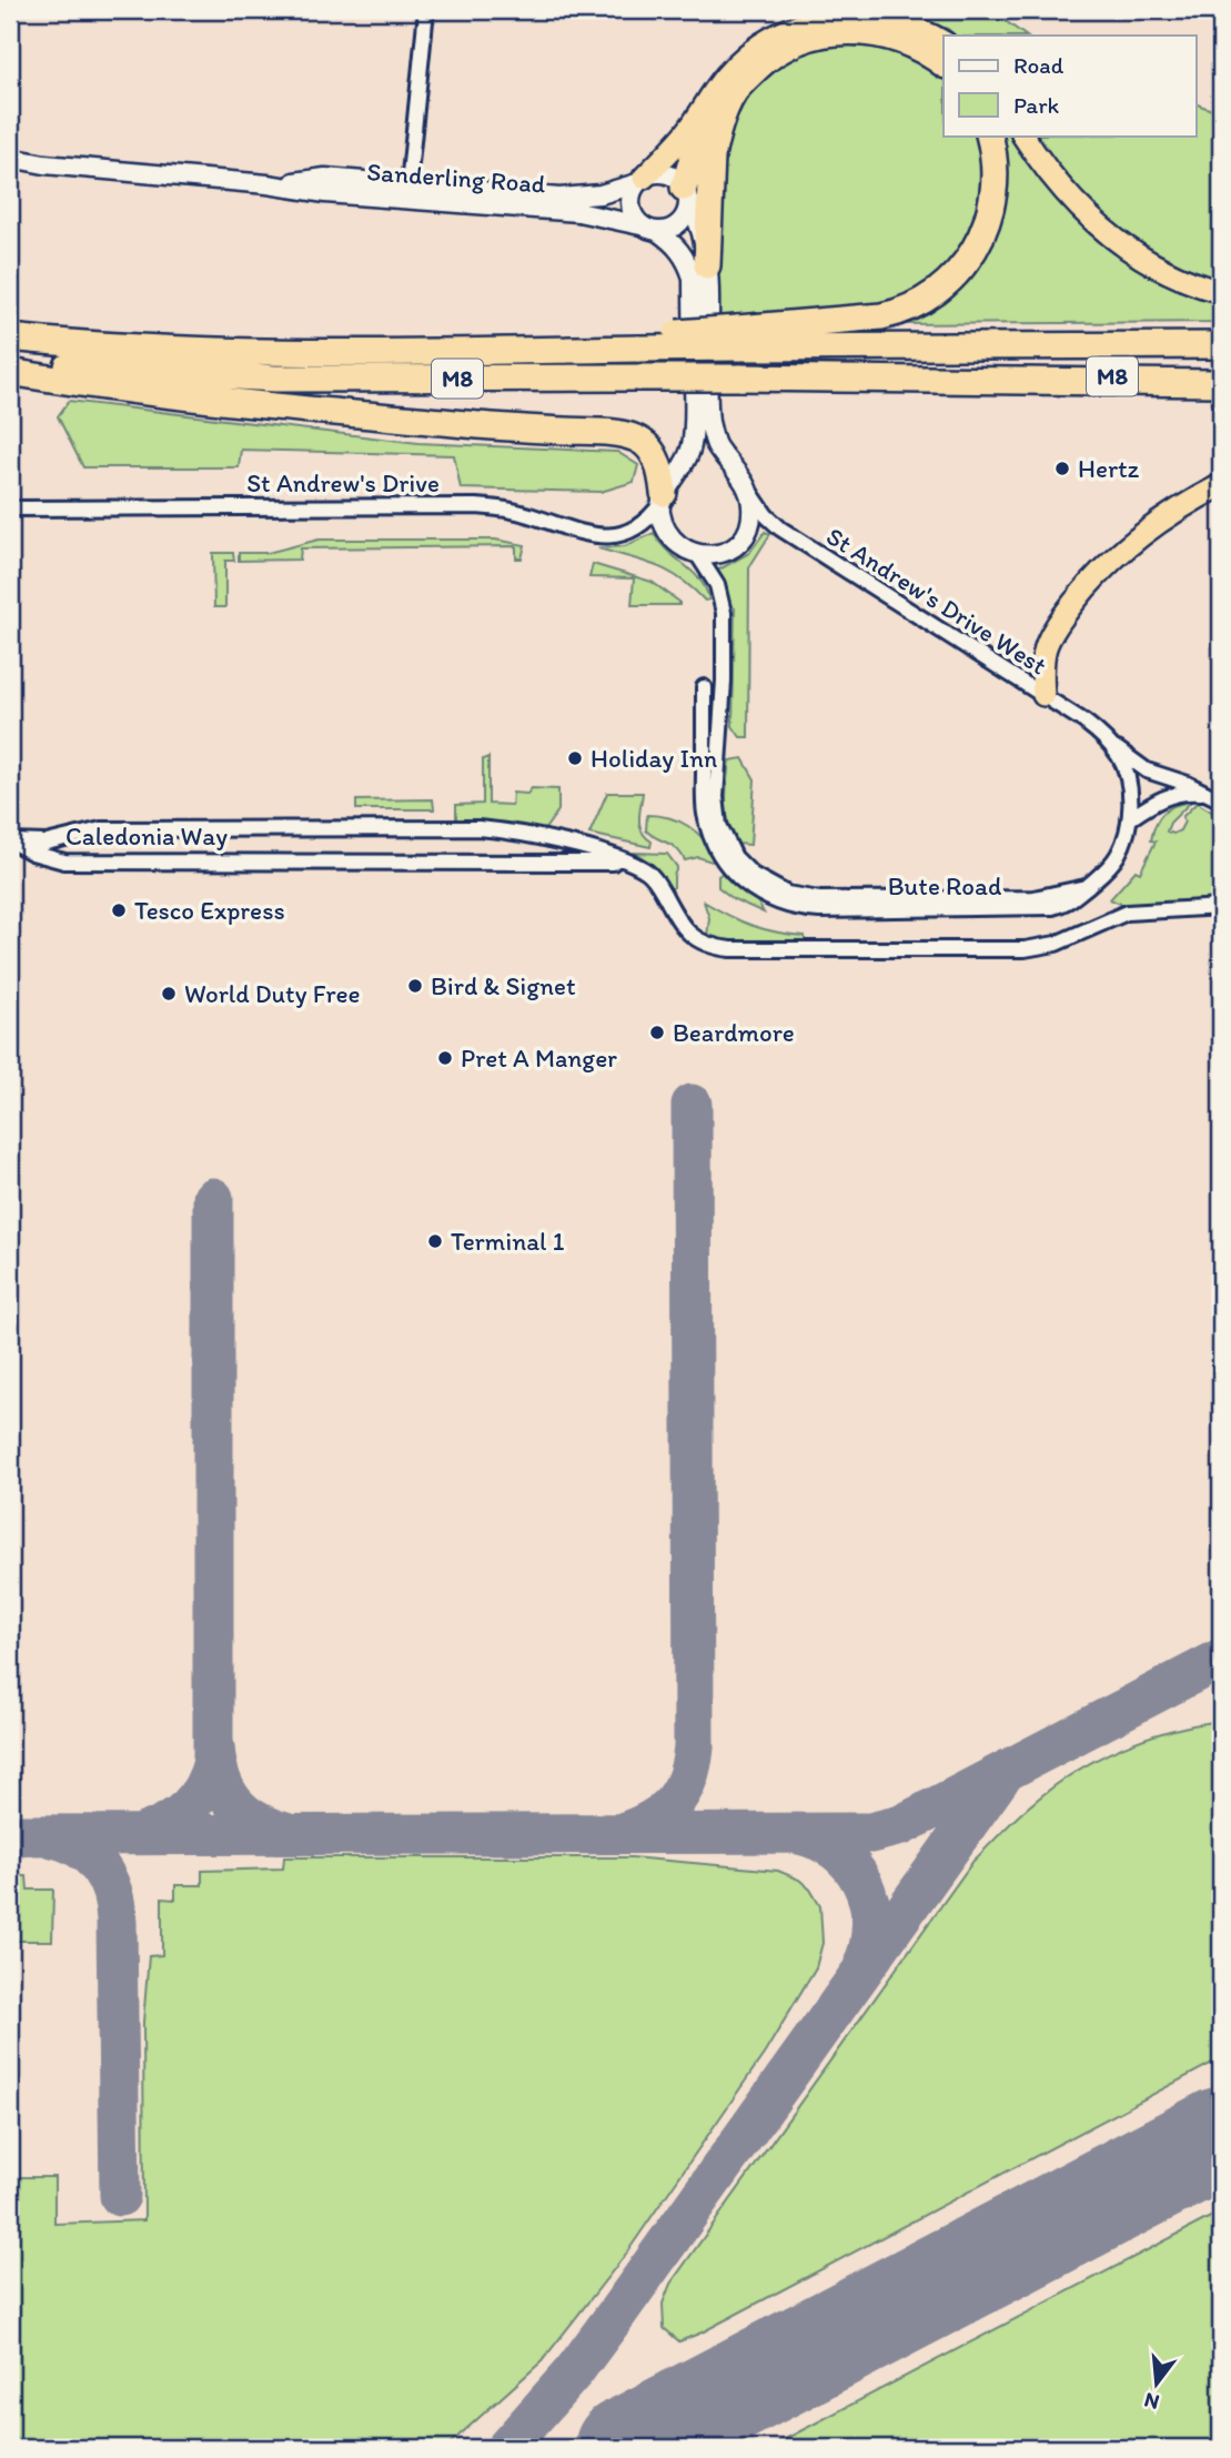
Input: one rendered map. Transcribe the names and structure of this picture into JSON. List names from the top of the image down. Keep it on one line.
{"streets":{"highway":["M8"],"street":["Sanderling Road","St Andrew's Drive","St Andrew's Drive West","Caledonia Way","Bute Road"]},"crossings":[["St Andrew's Drive West","Bute Road"]],"places":["Hertz","Holiday Inn","Tesco Express","Bird & Signet","World Duty Free","Beardmore","Pret A Manger","Terminal 1"],"legend":["Road","Park"],"north":"bottom"}
